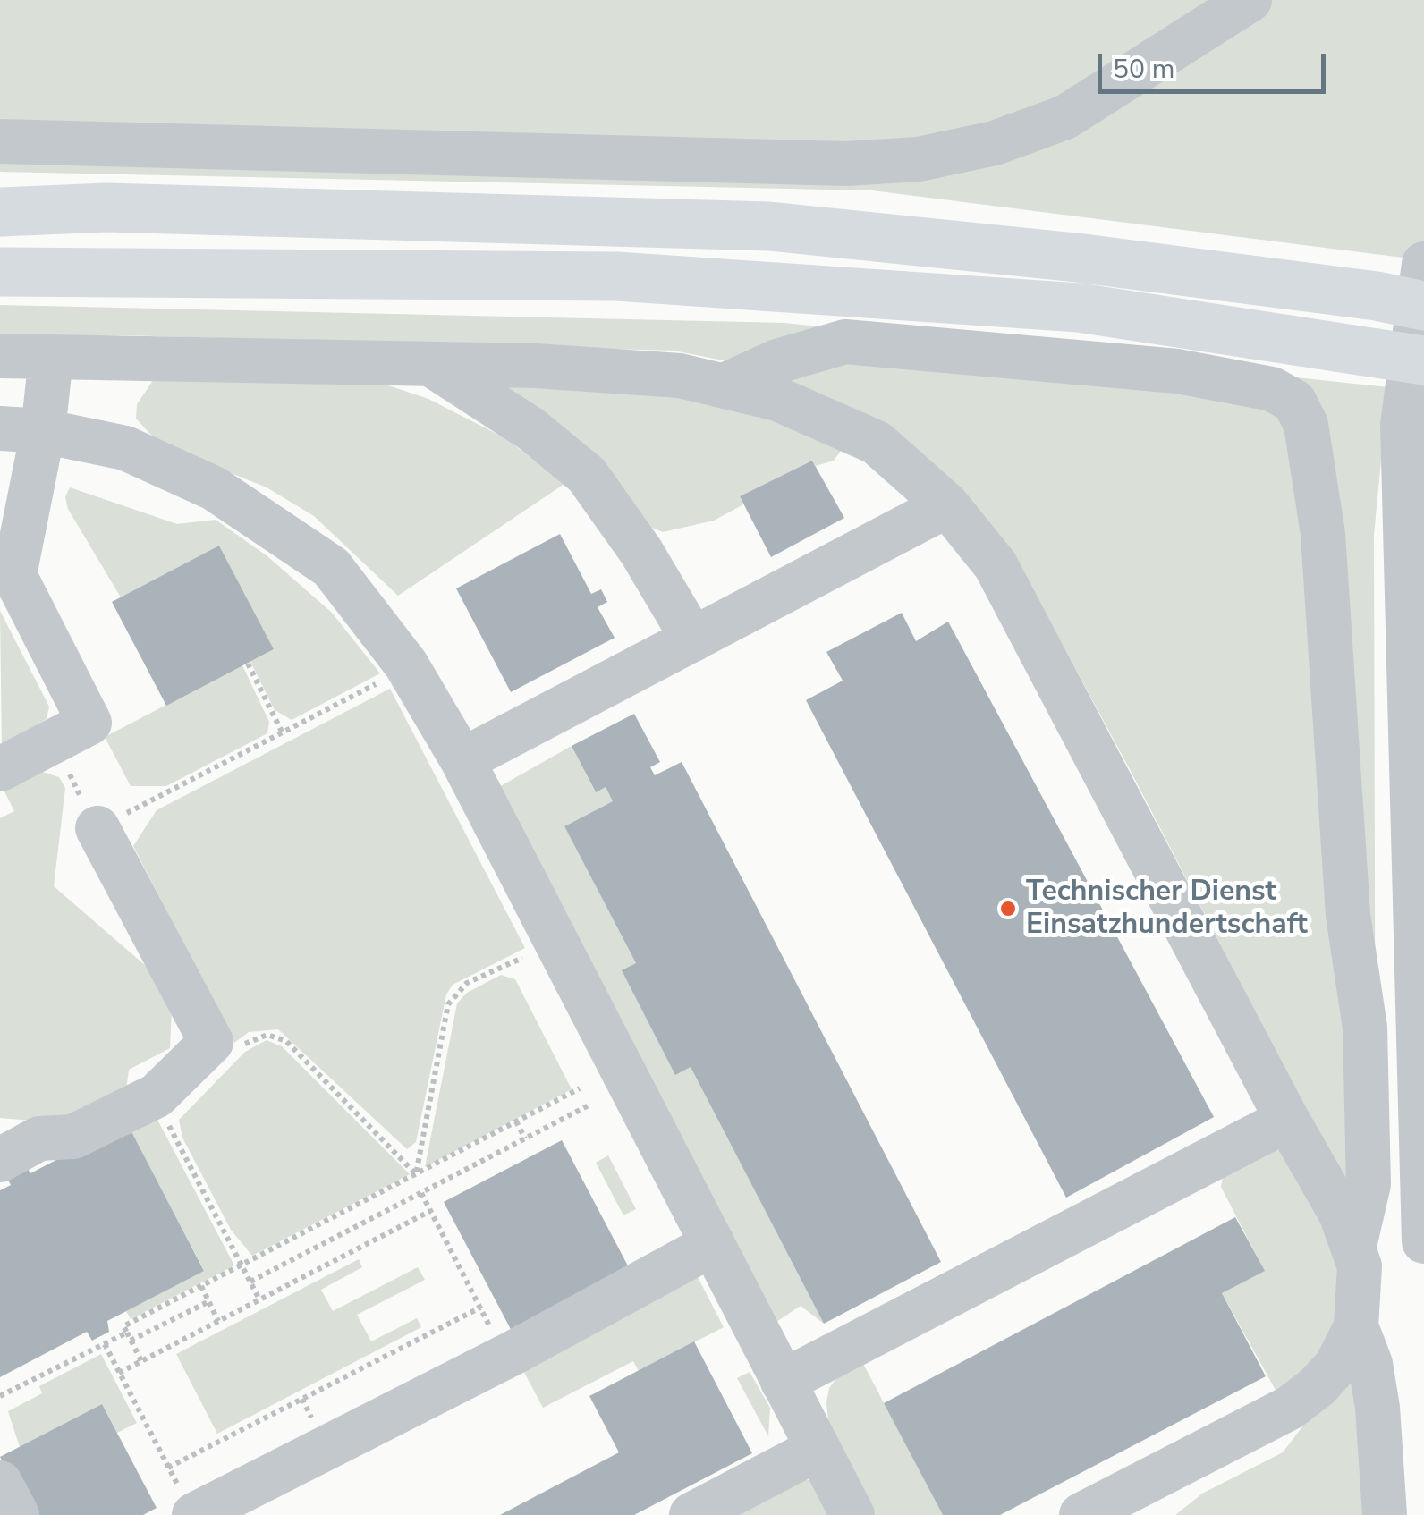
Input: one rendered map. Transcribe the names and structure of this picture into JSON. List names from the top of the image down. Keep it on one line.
{"places":["Technischer Dienst Einsatzhundertschaft"],"scale_bar":"50 m"}
